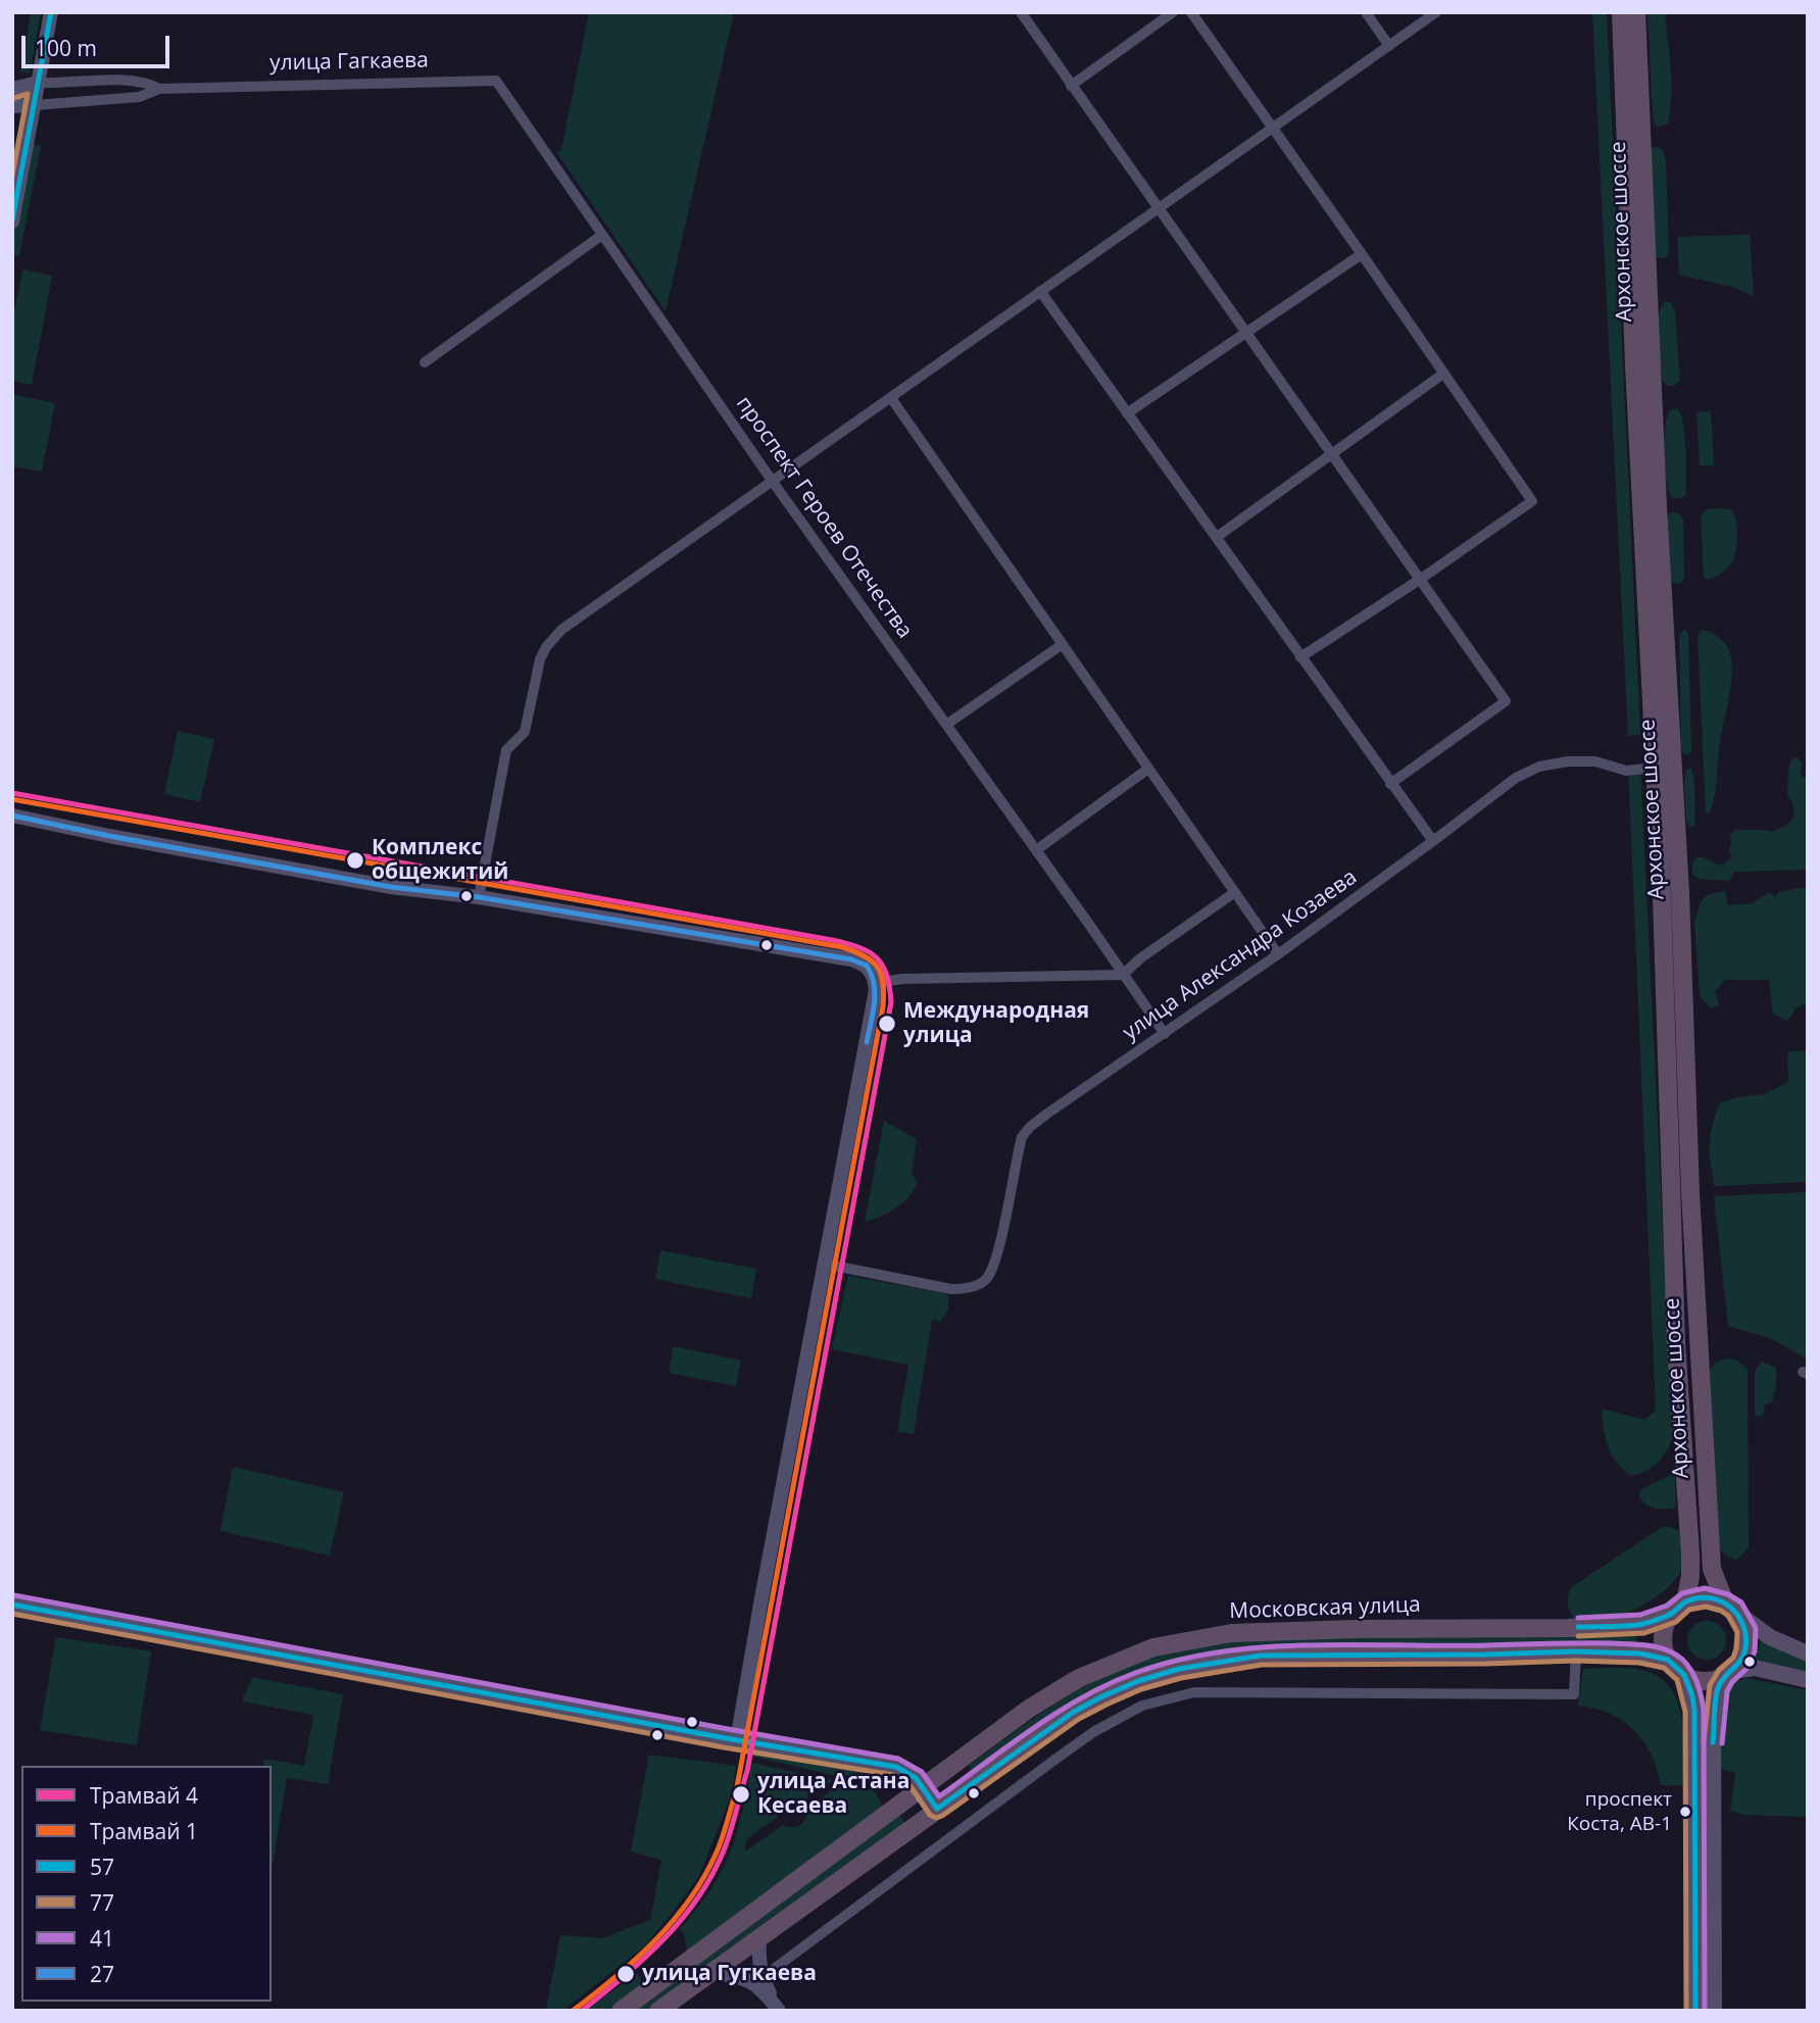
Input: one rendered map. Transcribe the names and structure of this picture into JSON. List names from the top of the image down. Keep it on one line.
{"streets":{"highway":["Архонское шоссе","Московская улица"],"street":["улица Гагкаева","проспект Героев Отечества","улица Александра Козаева"]},"crossings":[["улица Гагкаева","проспект Героев Отечества"],["Архонское шоссе","улица Александра Козаева"],["Архонское шоссе","Московская улица"],["проспект Героев Отечества","улица Александра Козаева"]],"places":["Комплекс общежитий","Международная улица","улица Астана Кесаева","проспект Коста, АВ-1","улица Гугкаева"],"lines":["transit line 57","transit line 77","tram line 4","tram line 1","transit line 27","transit line 41"],"legend":["Трамвай 4","Трамвай 1","57","77","41","27"],"scale_bar":"100 m"}
